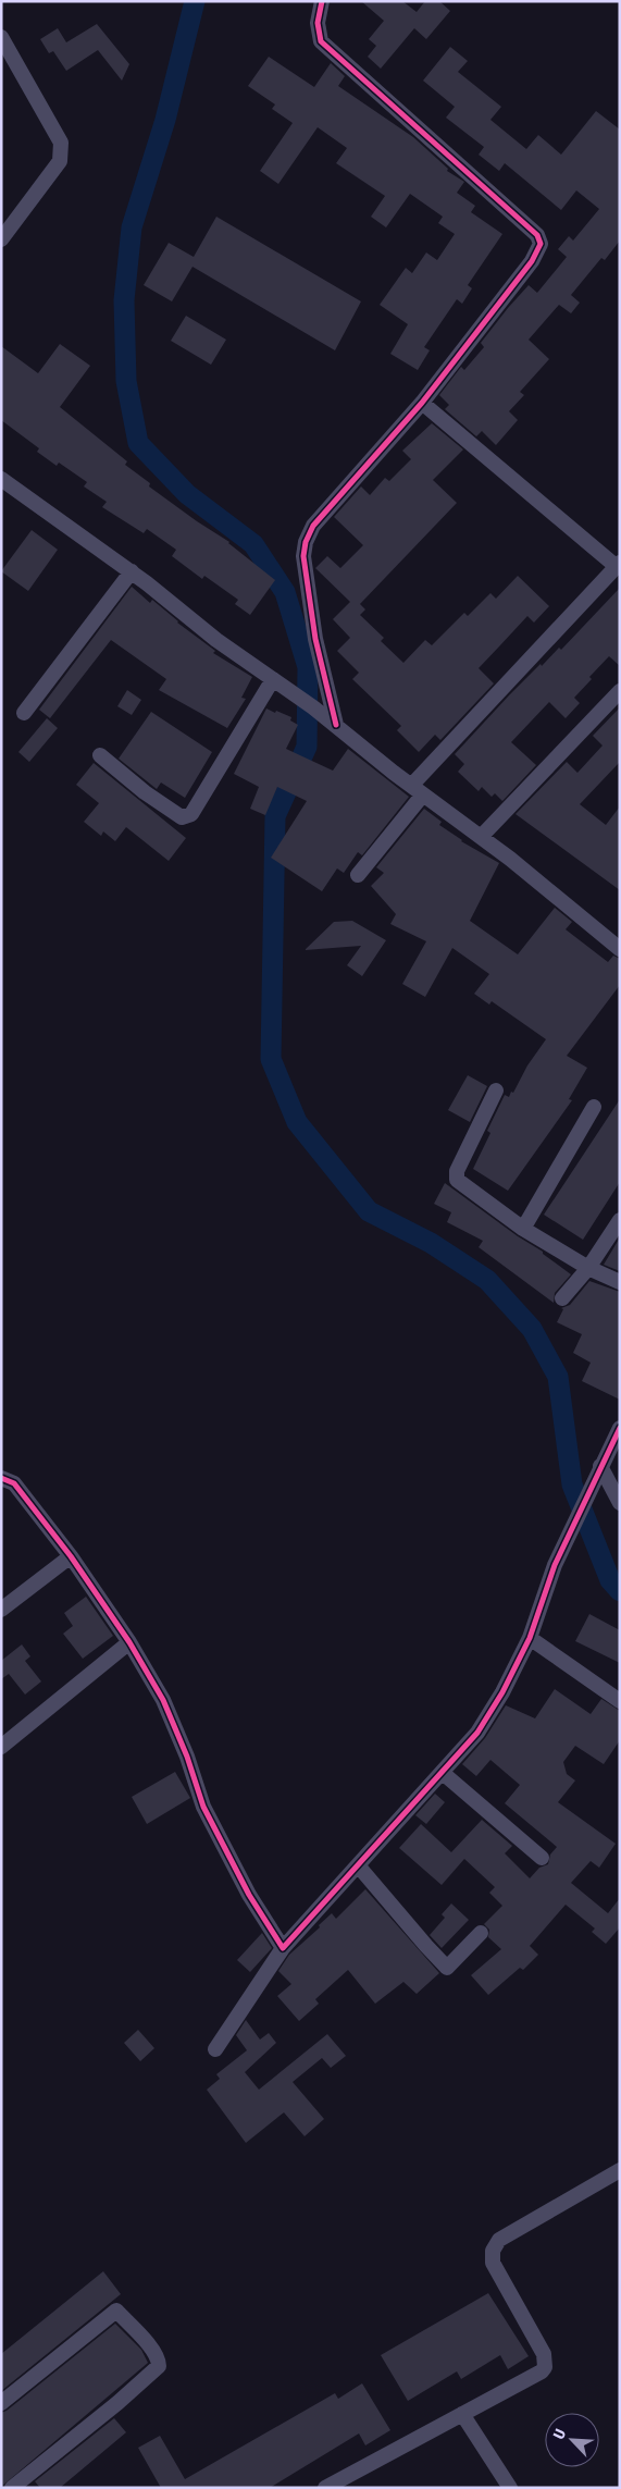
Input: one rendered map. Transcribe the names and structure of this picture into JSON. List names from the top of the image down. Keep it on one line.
{"north":"top left"}
